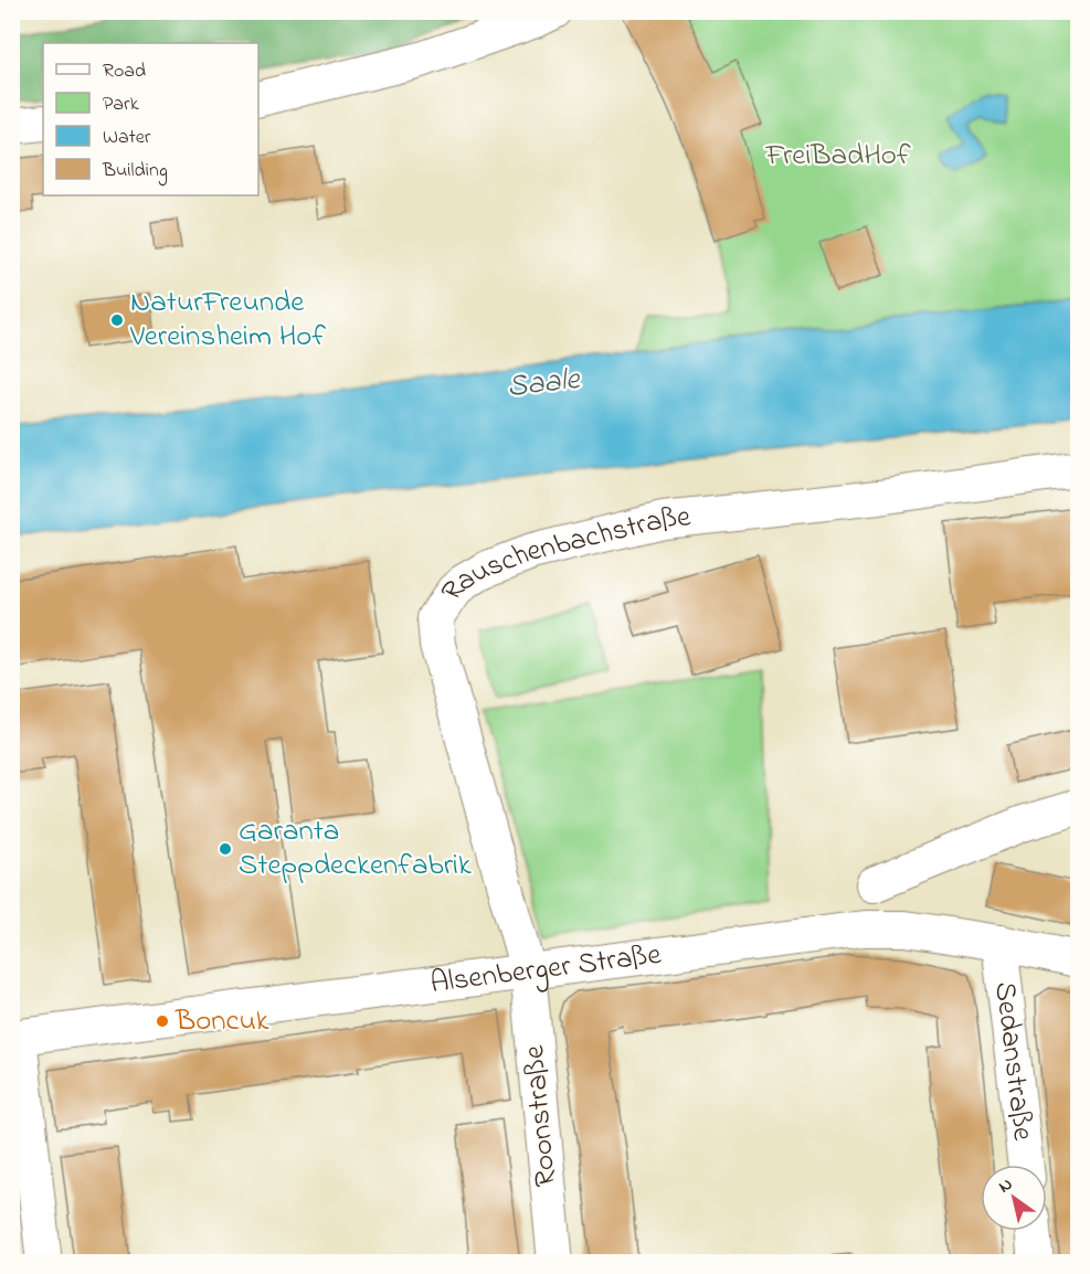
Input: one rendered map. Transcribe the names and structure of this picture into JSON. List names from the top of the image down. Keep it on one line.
{"streets":{"street":["Rauschenbachstraße","Alsenberger Straße","Sedanstraße","Roonstraße"]},"crossings":[["Rauschenbachstraße","Alsenberger Straße"],["Rauschenbachstraße","Roonstraße"],["Alsenberger Straße","Sedanstraße"],["Alsenberger Straße","Roonstraße"]],"water":["Saale"],"parks":["FreiBadHof"],"places":["NaturFreunde Vereinsheim Hof","Garanta Steppdeckenfabrik","Boncuk"],"legend":["Road","Park","Water","Building"],"north":"top left"}
